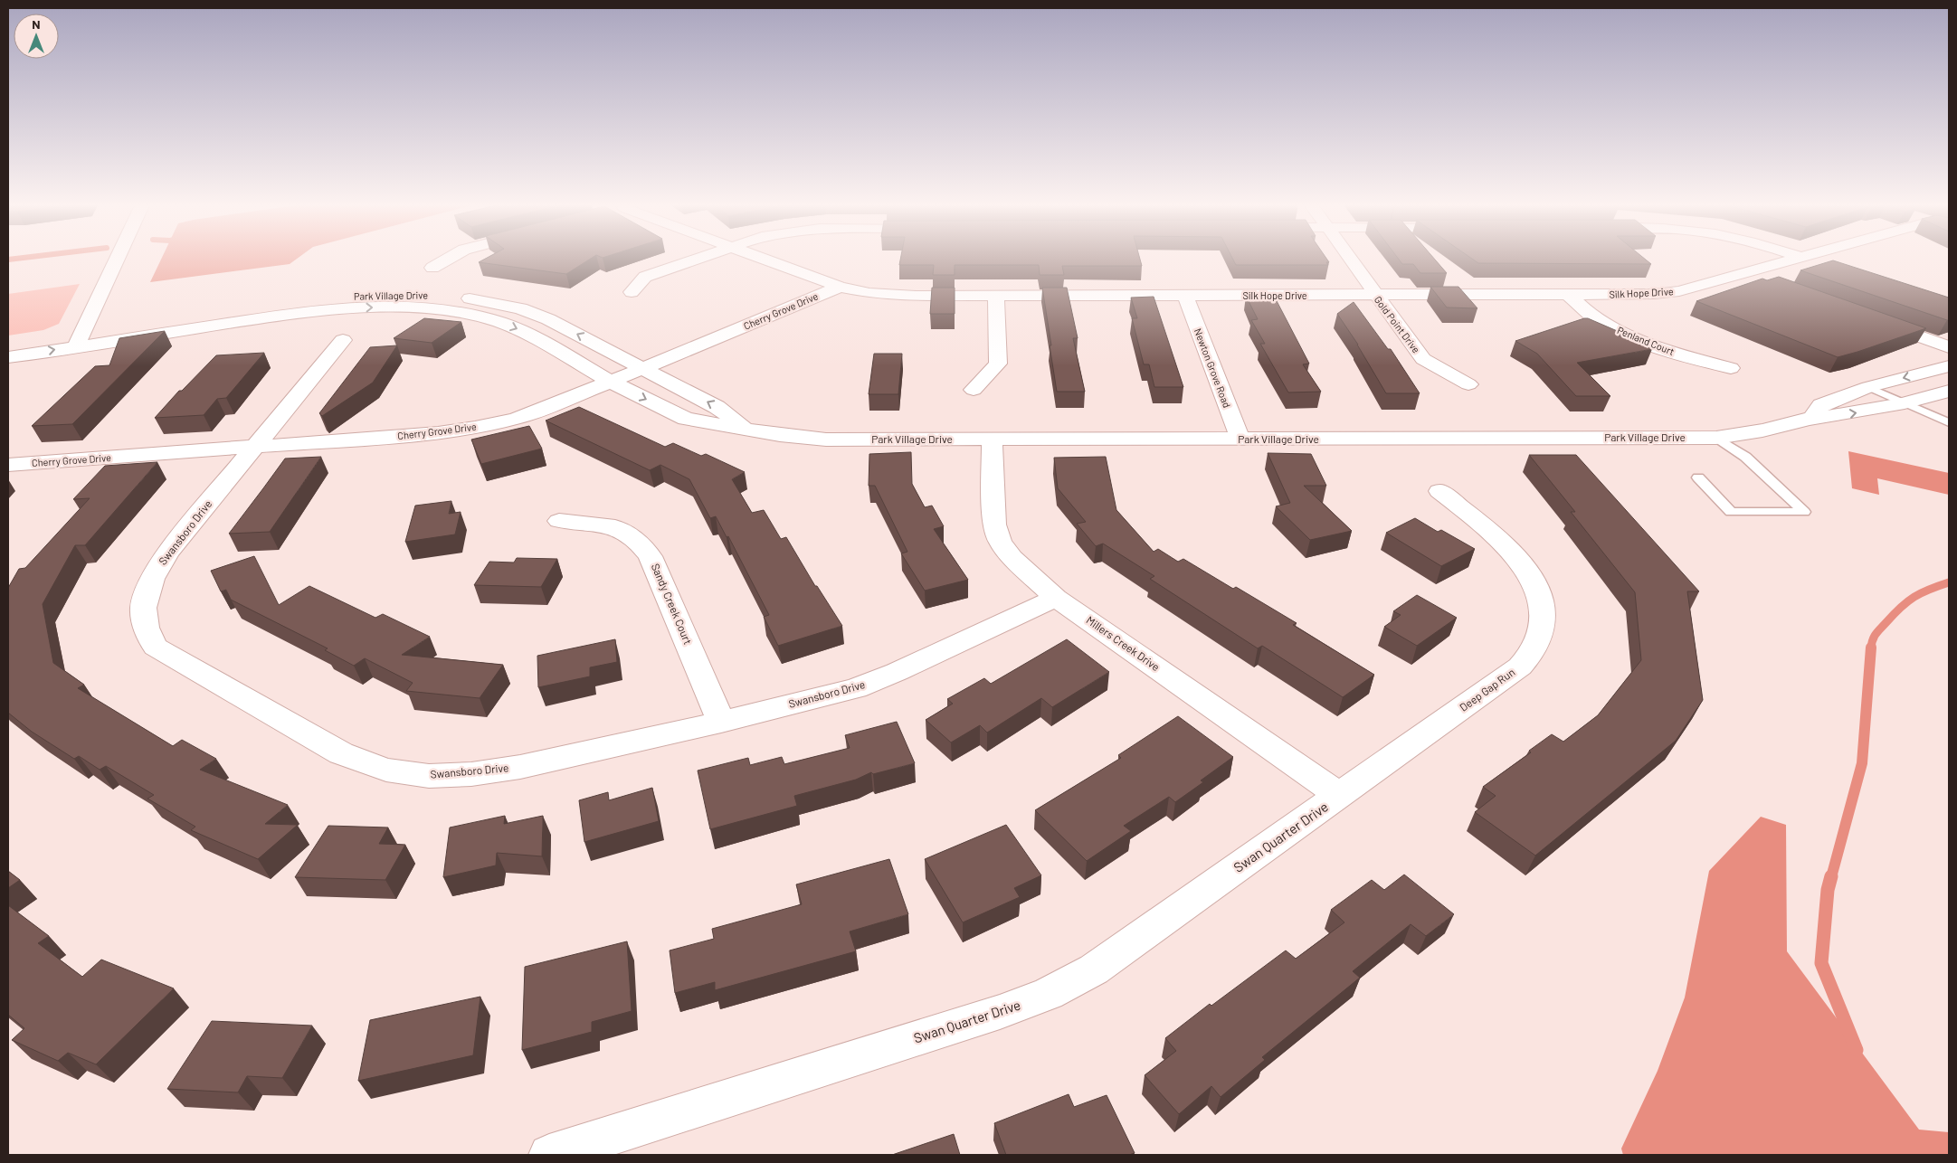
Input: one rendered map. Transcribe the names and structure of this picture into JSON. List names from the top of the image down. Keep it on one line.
{"streets":{"street":["Silk Hope Drive","Park Village Drive","Cherry Grove Drive","Gold Point Drive","Penland Court","Newton Grove Road","Swansboro Drive","Sandy Creek Court","Millers Creek Drive","Deep Gap Run","Swan Quarter Drive"]},"crossings":[["Silk Hope Drive","Cherry Grove Drive"],["Silk Hope Drive","Gold Point Drive"],["Silk Hope Drive","Penland Court"],["Silk Hope Drive","Newton Grove Road"],["Park Village Drive","Cherry Grove Drive"],["Park Village Drive","Newton Grove Road"],["Park Village Drive","Millers Creek Drive"],["Cherry Grove Drive","Swansboro Drive"],["Swansboro Drive","Sandy Creek Court"],["Swansboro Drive","Millers Creek Drive"],["Millers Creek Drive","Deep Gap Run"],["Millers Creek Drive","Swan Quarter Drive"],["Deep Gap Run","Swan Quarter Drive"]],"north":"top"}
